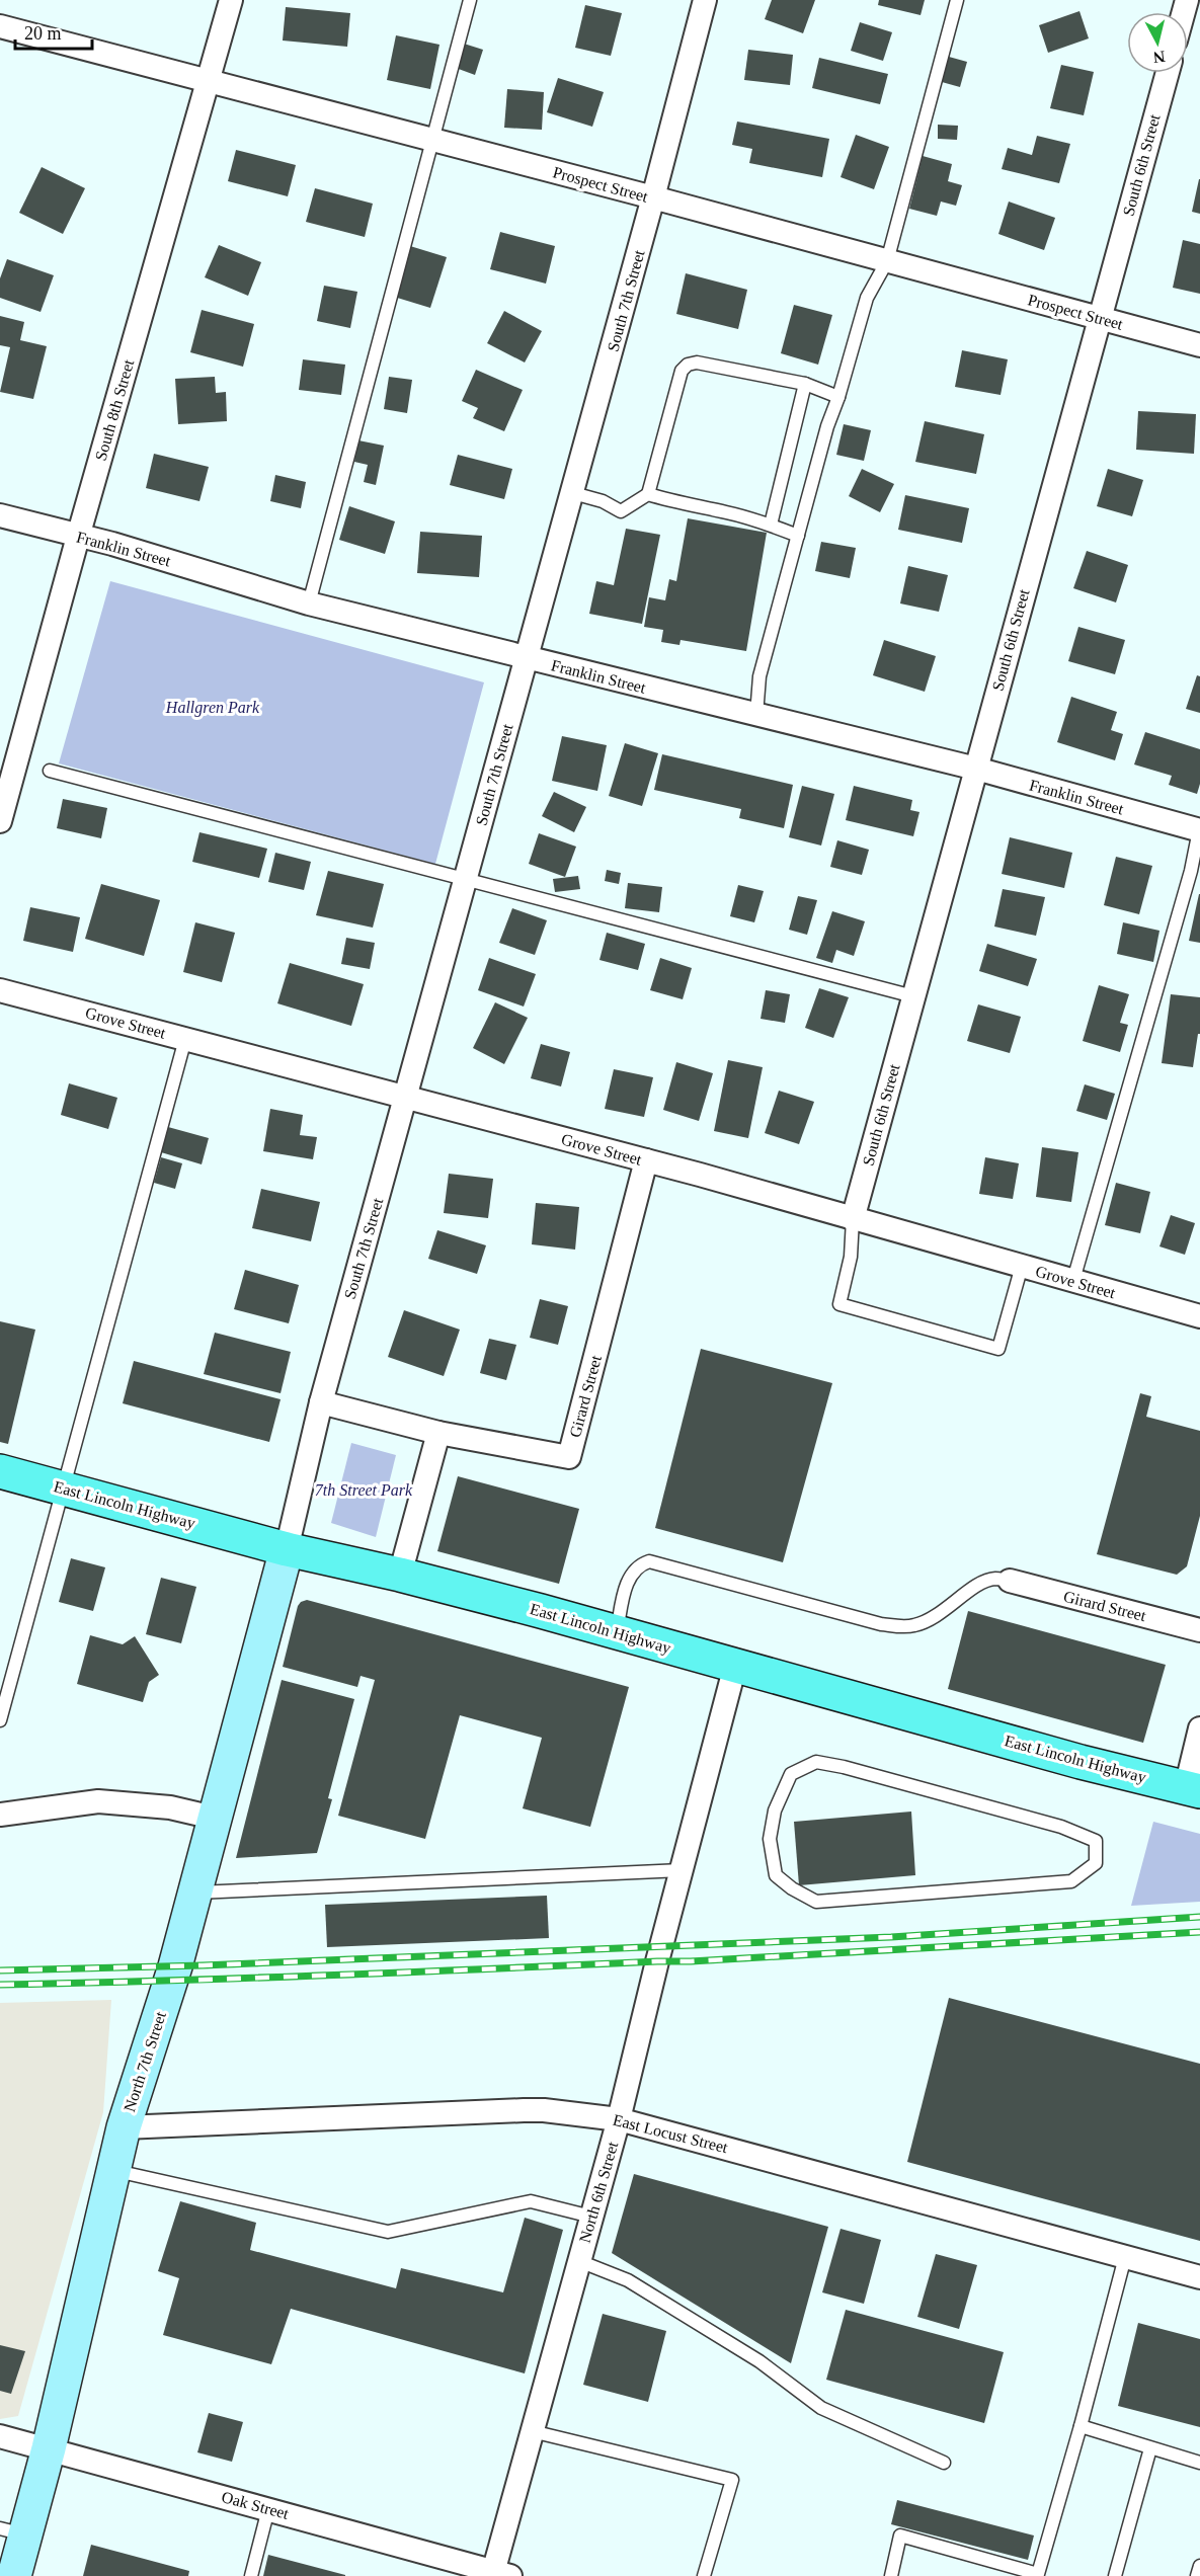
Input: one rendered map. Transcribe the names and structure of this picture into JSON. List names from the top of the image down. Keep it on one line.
{"streets":{"main road":["East Lincoln Highway"],"street":["South 6th Street","Prospect Street","South 7th Street","South 8th Street","Franklin Street","Grove Street","Girard Street","North 7th Street","East Locust Street","North 6th Street","Oak Street"]},"crossings":[["South 6th Street","Prospect Street"],["South 6th Street","Franklin Street"],["South 6th Street","Grove Street"],["Prospect Street","South 7th Street"],["Prospect Street","South 8th Street"],["South 7th Street","Franklin Street"],["South 7th Street","Grove Street"],["South 7th Street","Girard Street"],["South 7th Street","East Lincoln Highway"],["South 7th Street","North 7th Street"],["South 8th Street","Franklin Street"],["Grove Street","Girard Street"],["East Lincoln Highway","North 7th Street"],["East Lincoln Highway","North 6th Street"],["North 7th Street","East Locust Street"],["North 7th Street","Oak Street"],["East Locust Street","North 6th Street"],["North 6th Street","Oak Street"]],"parks":["Hallgren Park","7th Street Park"],"scale_bar":"20 m","north":"bottom"}
